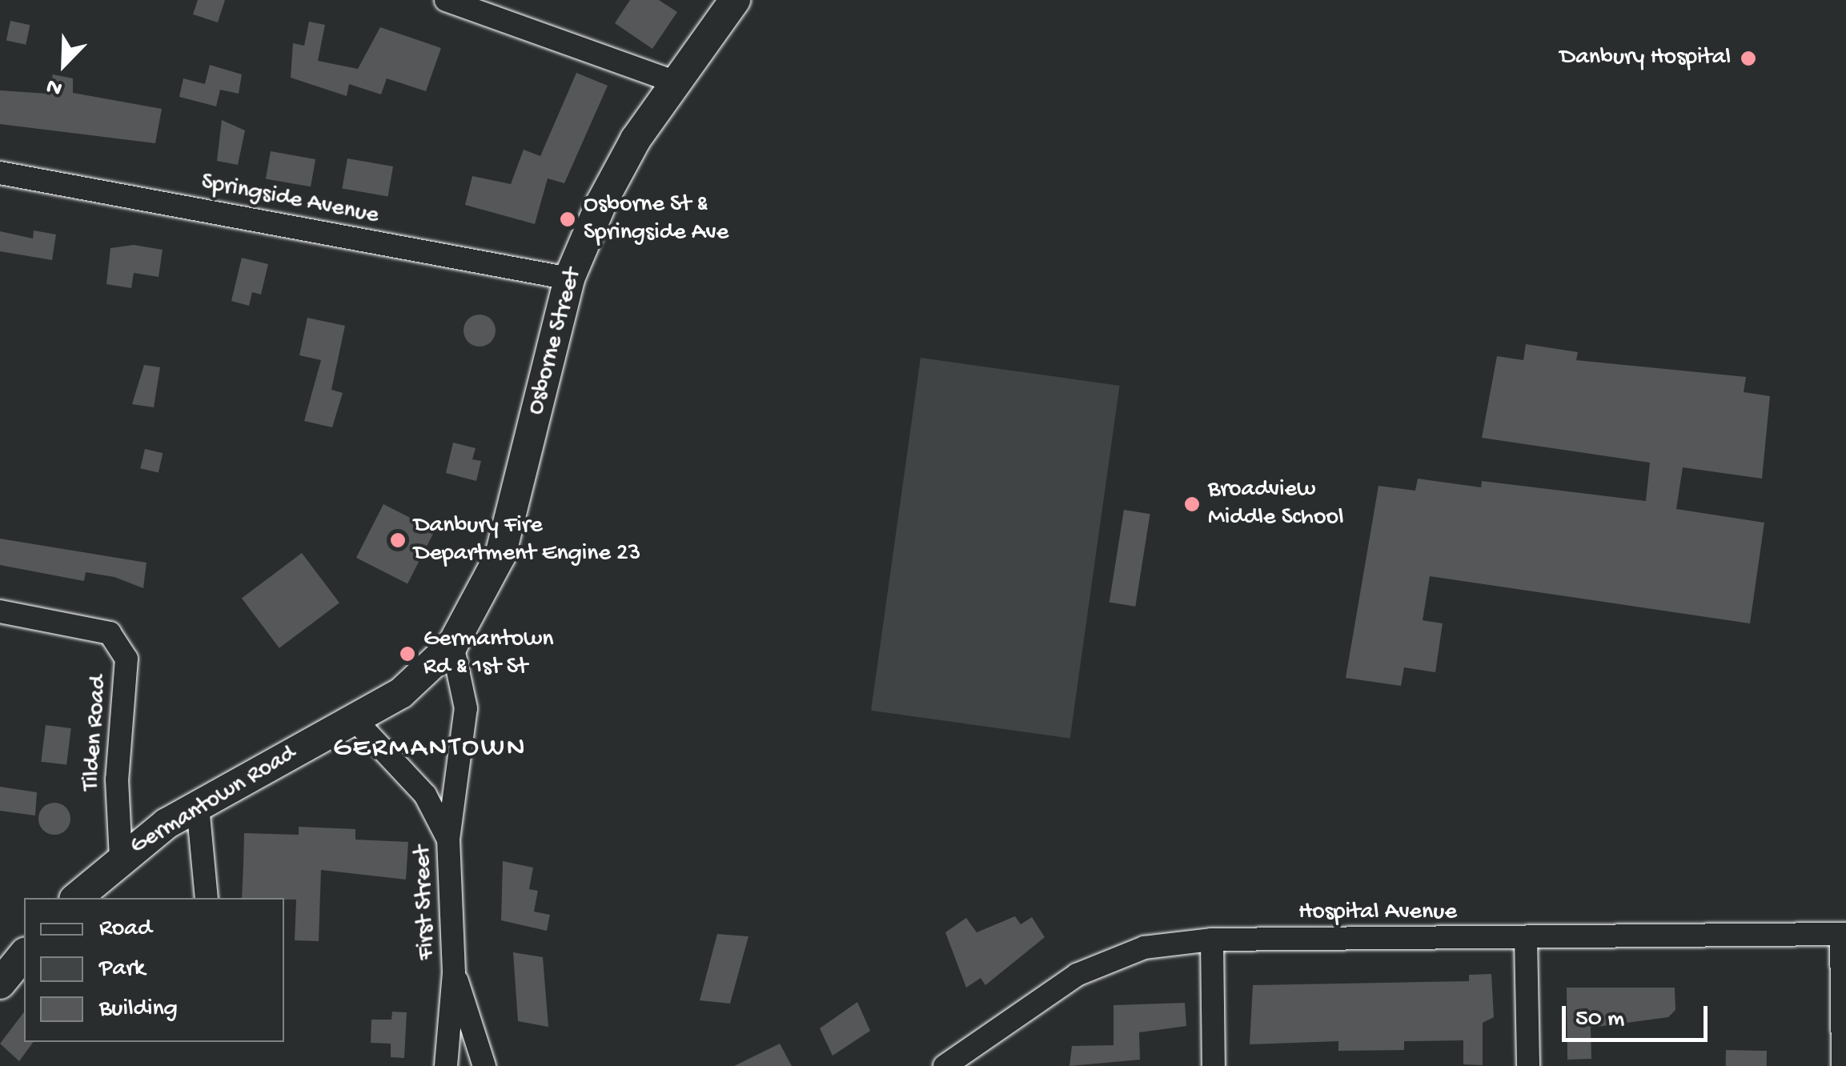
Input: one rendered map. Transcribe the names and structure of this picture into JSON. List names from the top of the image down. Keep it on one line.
{"streets":{"main road":["Osborne Street","Germantown Road"],"street":["Springside Avenue","Tilden Road","First Street","Hospital Avenue"]},"crossings":[["Springside Avenue","Osborne Street"],["Osborne Street","Germantown Road"],["Tilden Road","Germantown Road"],["Germantown Road","First Street"]],"districts":["GERMANTOWN"],"places":["Danbury Hospital","Osborne St & Springside Ave","Broadview Middle School","Danbury Fire Department Engine 23","Germantown Rd & 1st St"],"legend":["Road","Park","Building"],"scale_bar":"50 m","north":"bottom left"}
